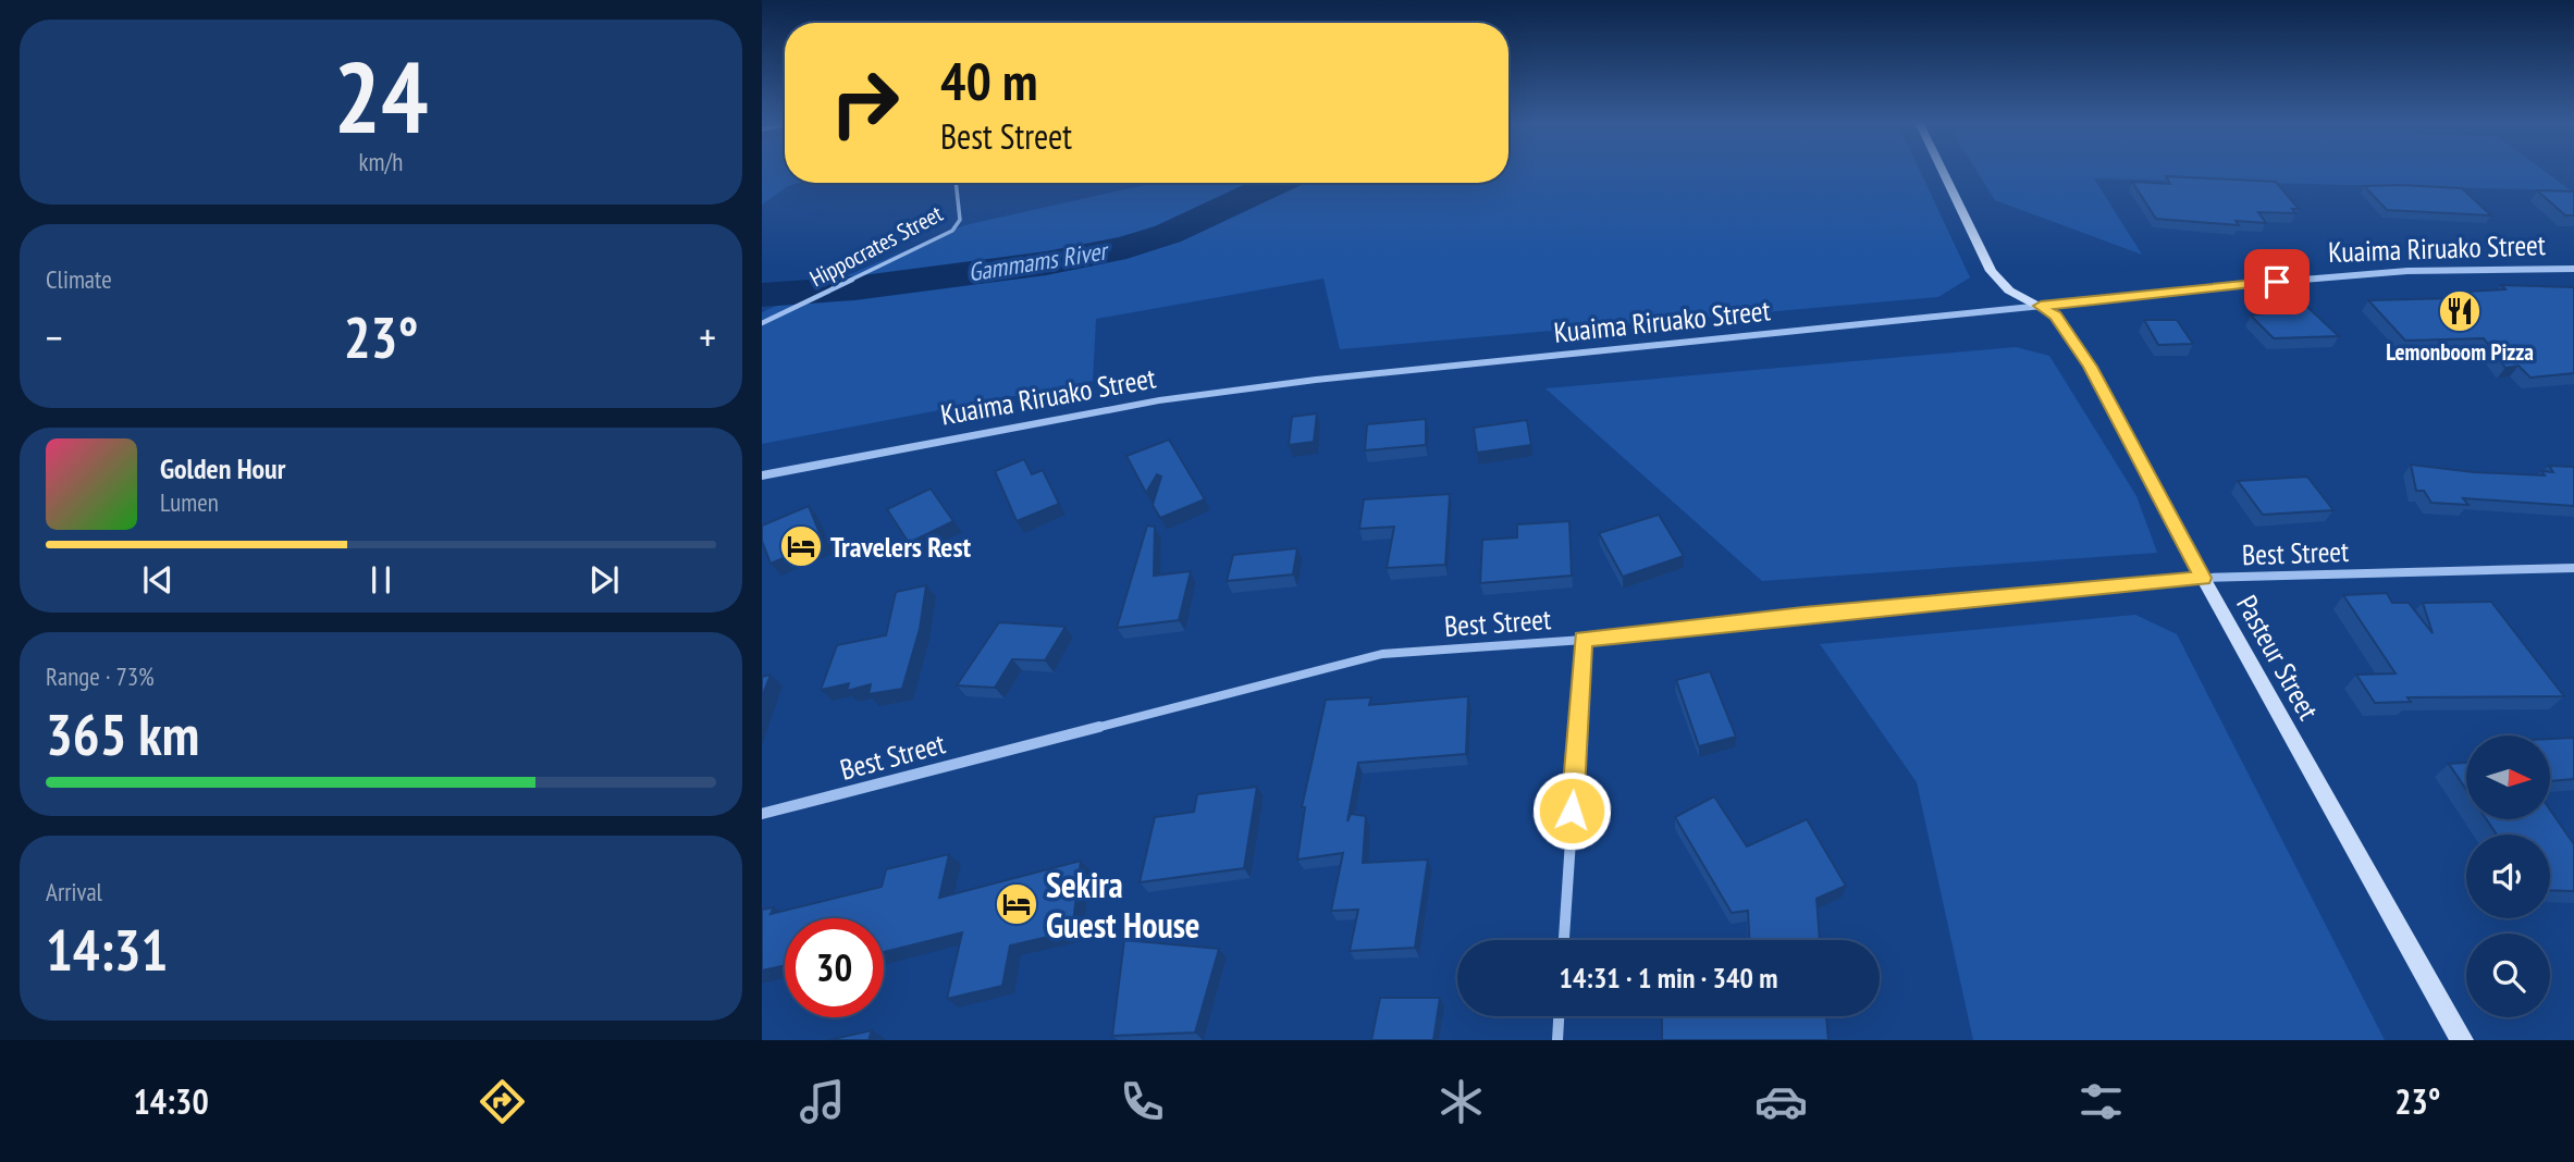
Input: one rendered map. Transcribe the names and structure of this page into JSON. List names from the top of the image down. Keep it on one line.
{"streets":{"main road":["Pasteur Street"],"street":["Kuaima Riruako Street","Best Street"],"lane":["Hippocrates Street"]},"crossings":[["Kuaima Riruako Street","Pasteur Street"],["Best Street","Pasteur Street"]],"water":["Gammams River"],"places":{"restaurant":["Lemonboom Pizza"],"hotel":["Travelers Rest","Sekira Guest House"]},"north":"right","page":{"tile":[["24","km/h"],"Climate",["Range · 73%","365 km"],["Arrival","14:31"]],"turn":["40 m","Best Street"],"heat":["−","23°","+"],"song":["Golden Hour","Lumen"],"limit":"30","trip":"14:31 · 1 min · 340 m","tabs":["14:30","23°"]}}
